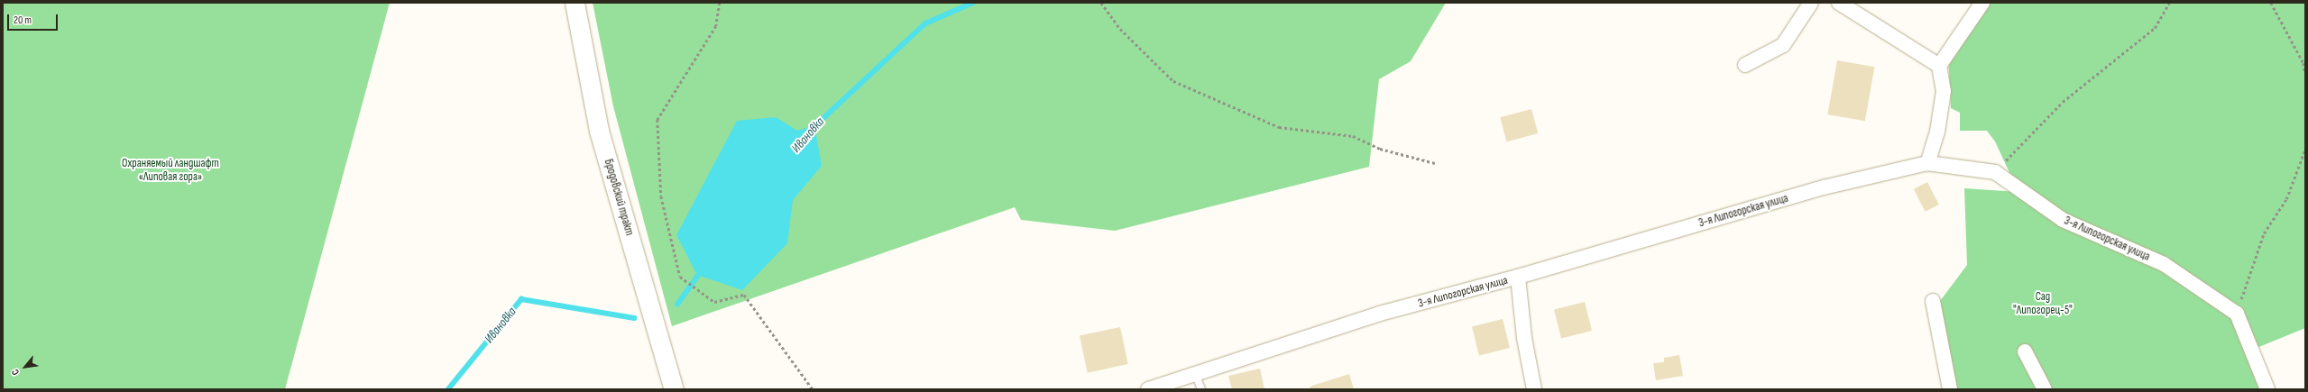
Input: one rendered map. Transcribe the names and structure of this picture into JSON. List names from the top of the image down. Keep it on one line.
{"streets":{"street":["Бродовский тракт","3-я Липогорская улица"]},"water":["Ивановка"],"parks":["Охраняемый ландшафт «Липовая гора»","Сад \"Липогорец-5\""],"scale_bar":"20 m","north":"bottom left"}
